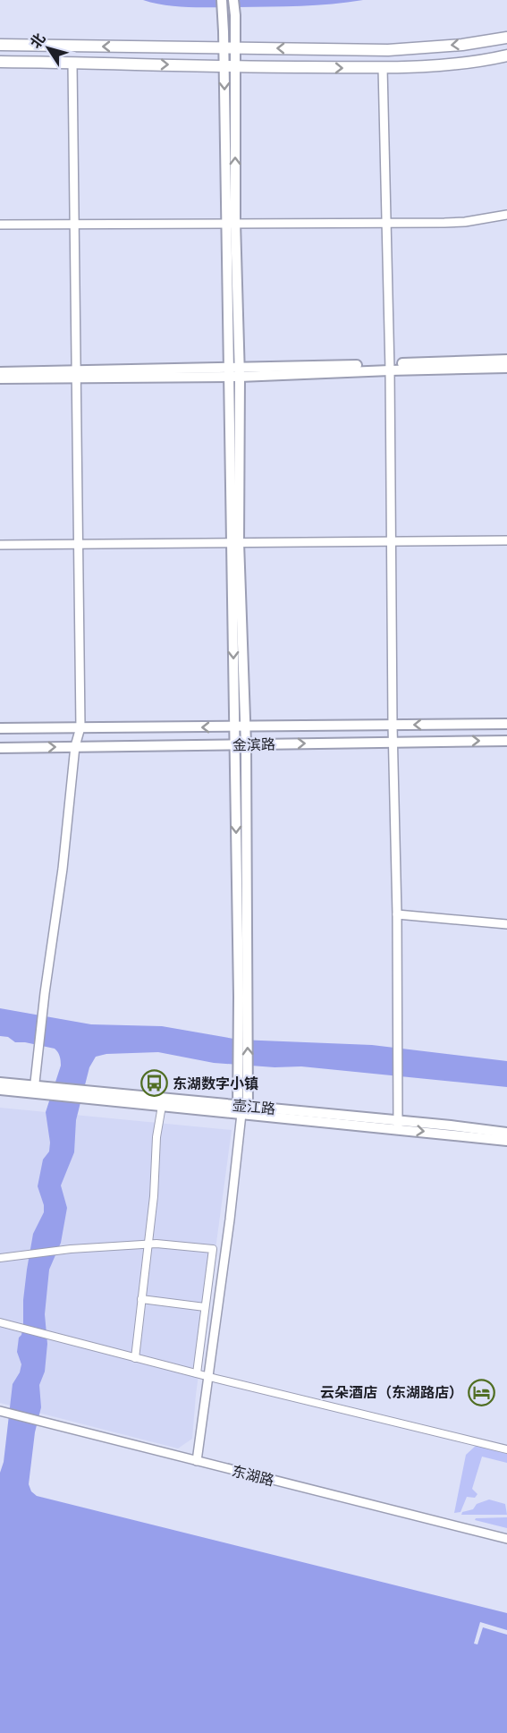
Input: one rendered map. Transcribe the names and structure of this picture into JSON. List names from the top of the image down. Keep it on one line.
{"streets":{"main road":["金滨路","壶江路"],"street":["东湖路"]},"places":{"bus stop":["东湖数字小镇"],"hotel":["云朵酒店（东湖路店）"]},"north":"top left"}
